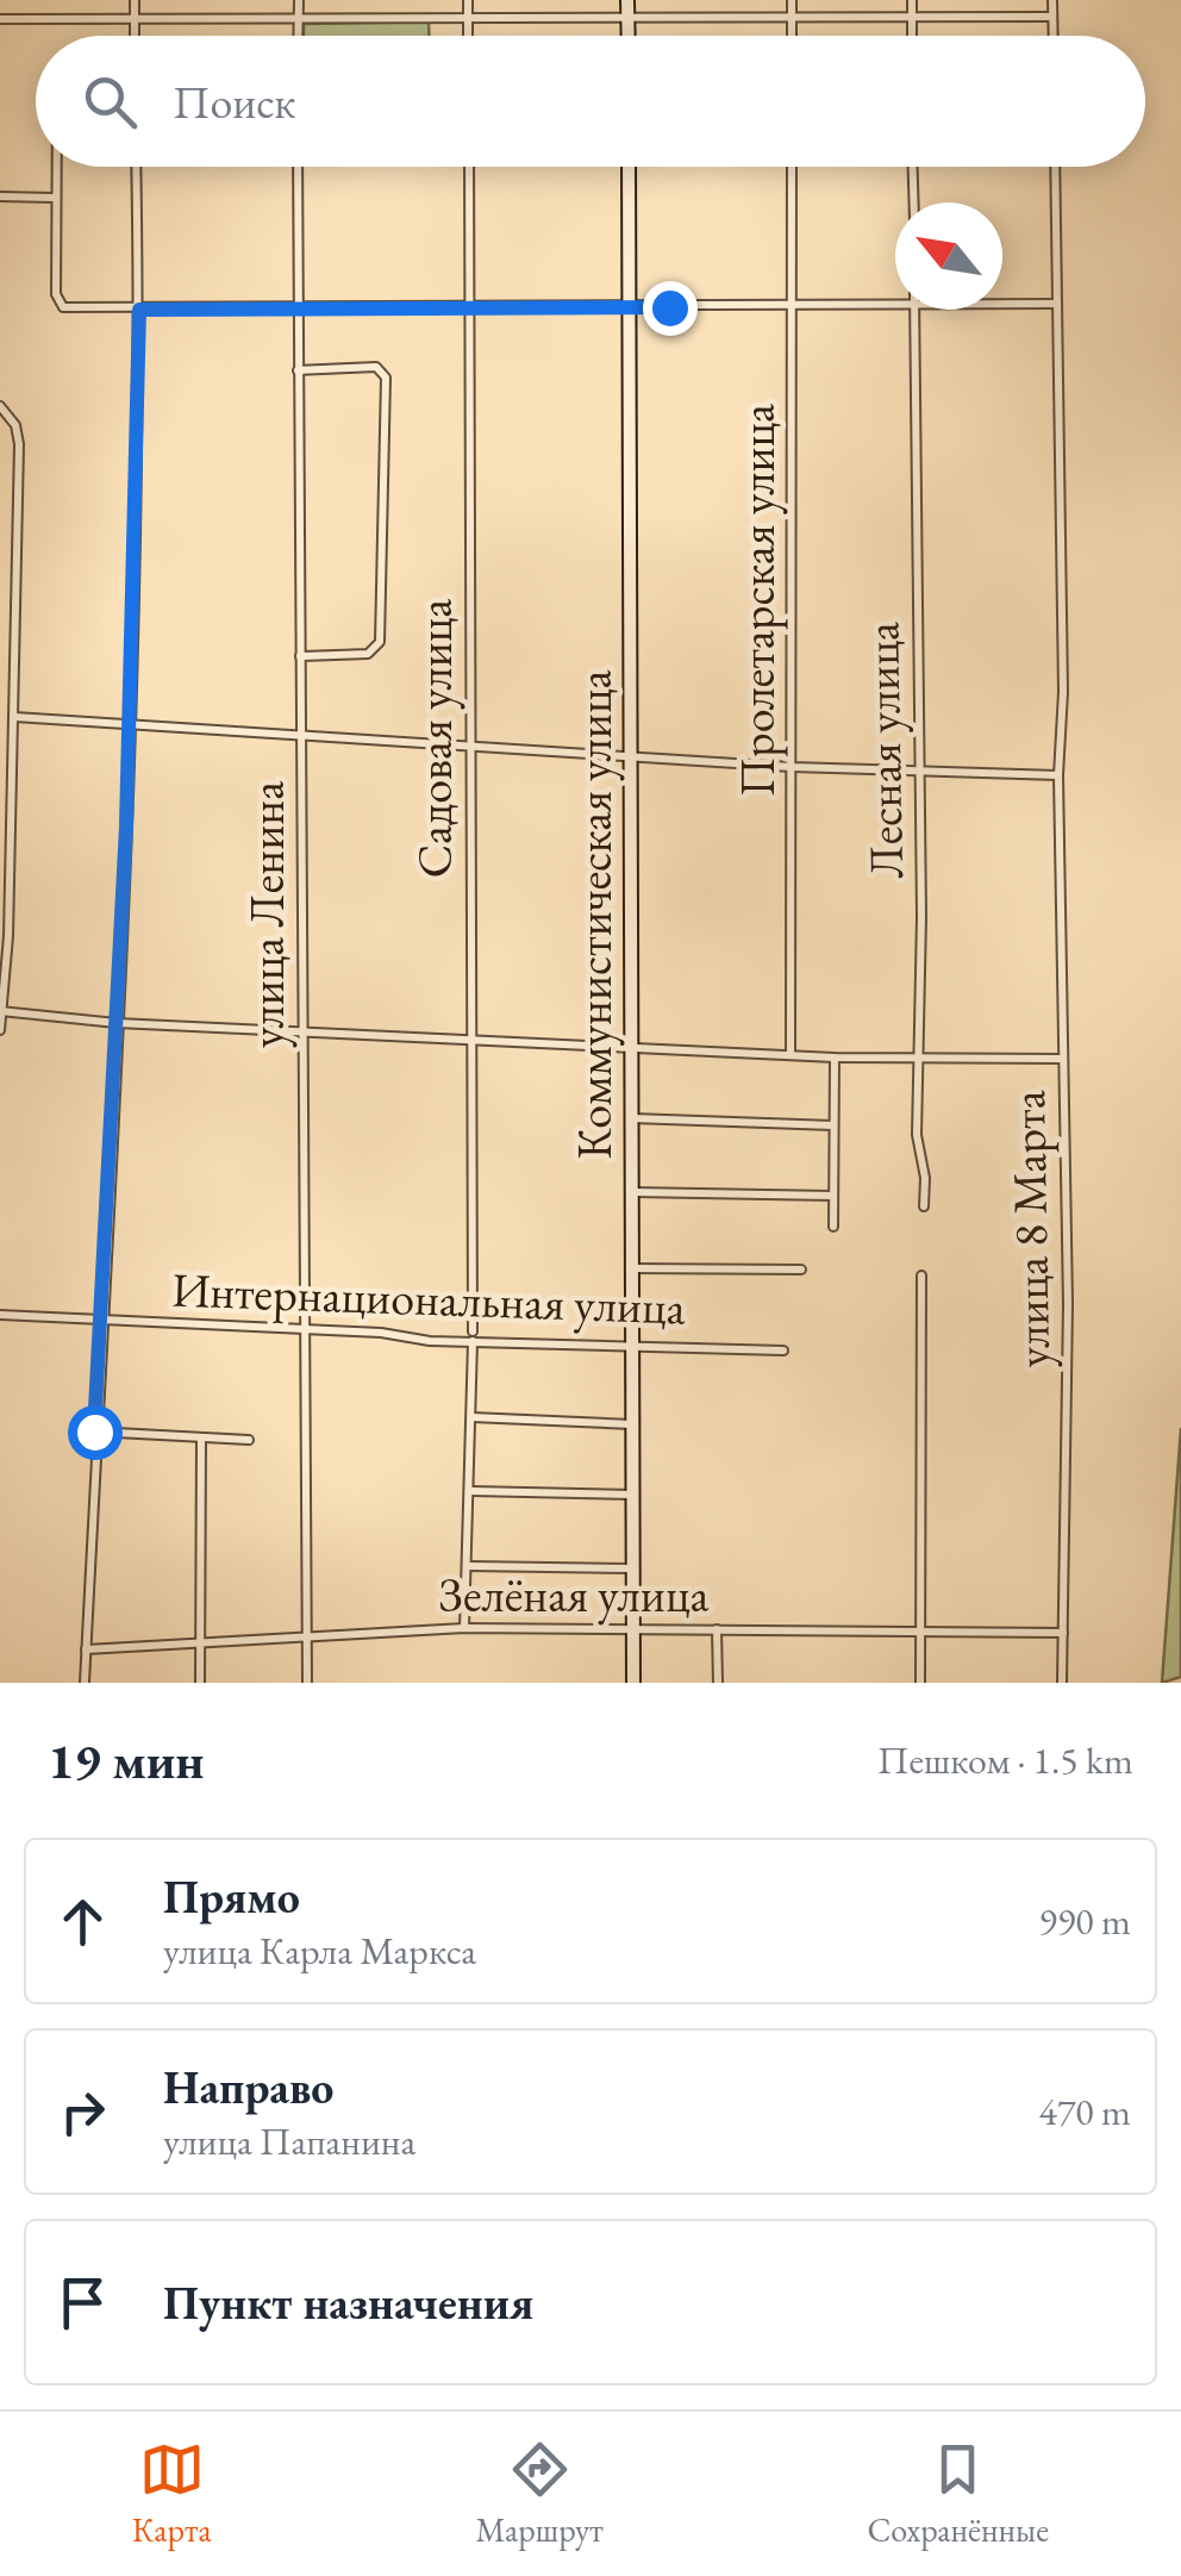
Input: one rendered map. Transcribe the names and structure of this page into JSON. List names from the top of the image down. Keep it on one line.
{"streets":{"street":["Пролетарская улица","Садовая улица","Лесная улица","улица Ленина","Коммунистическая улица","улица 8 Марта","Интернациональная улица","Зелёная улица"]},"crossings":[["Садовая улица","Интернациональная улица"],["Садовая улица","Зелёная улица"],["улица Ленина","Интернациональная улица"],["улица Ленина","Зелёная улица"],["Коммунистическая улица","Интернациональная улица"],["Коммунистическая улица","Зелёная улица"],["улица 8 Марта","Зелёная улица"]],"north":"top left","page":{"search":"Поиск","heading":["19 мин","Пешком · 1.5 km"],"list":[["Прямо","улица Карла Маркса","990 m"],["Направо","улица Папанина","470 m"],"Пункт назначения"],"nav":["Карта","Маршрут","Сохранённые"]}}
